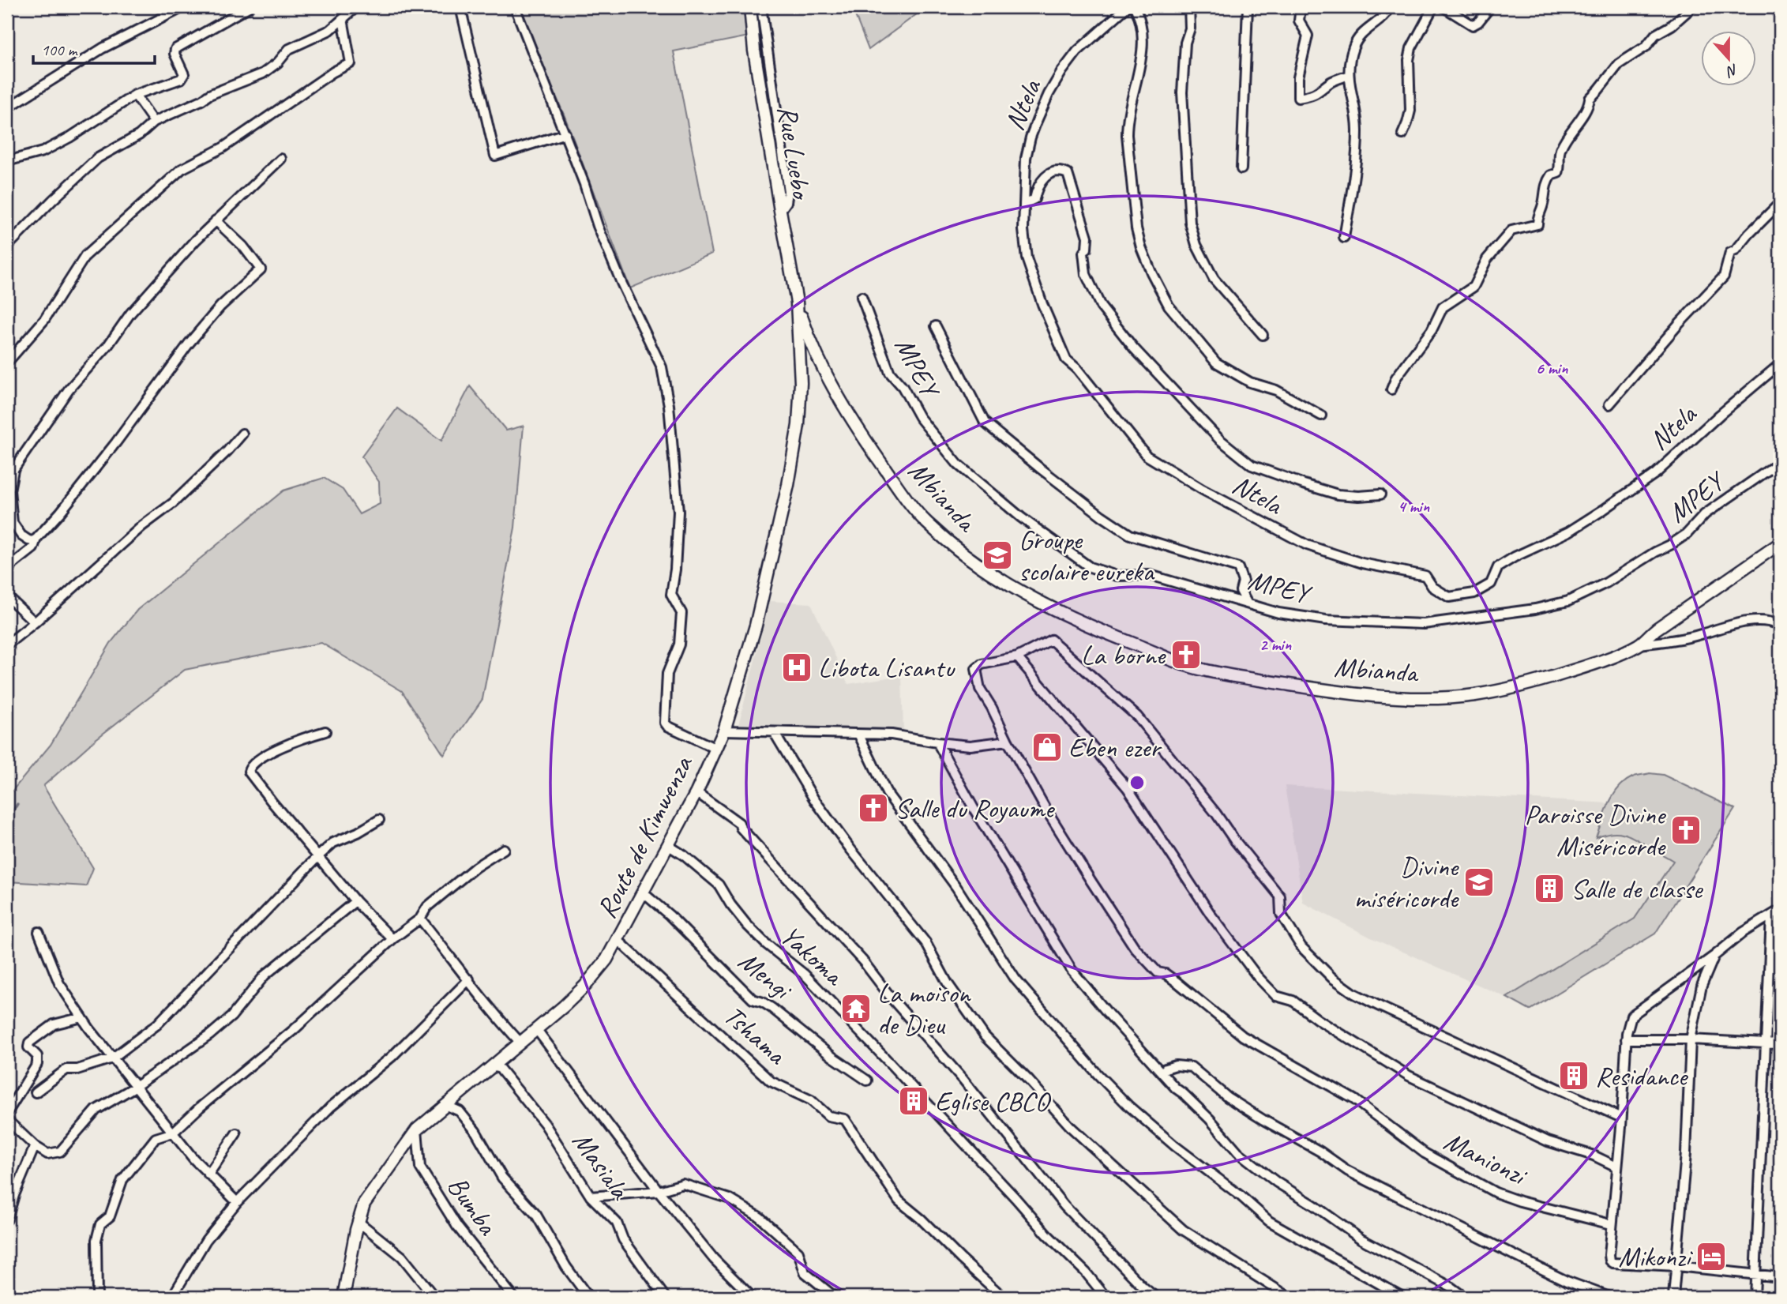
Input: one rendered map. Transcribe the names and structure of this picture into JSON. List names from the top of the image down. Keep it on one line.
{"streets":{"street":["Ntela","Rue Luebo","MPEY","Mbianda","Route de Kimwenza","Yakoma","Mengi","Tshama","Manionzi","Masiala","Bumba"]},"crossings":[["Rue Luebo","Mbianda"],["Rue Luebo","Route de Kimwenza"],["Mbianda","Route de Kimwenza"],["Route de Kimwenza","Yakoma"],["Route de Kimwenza","Mengi"],["Route de Kimwenza","Tshama"],["Route de Kimwenza","Masiala"],["Route de Kimwenza","Bumba"]],"places":{"school or university":["Groupe scolaire eureka","Divine miséricorde"],"church":["La borne","Salle du Royaume","Paroisse Divine Miséricorde"],"hospital":["Libota Lisantu"],"shop":["Eben ezer"],"building":["Salle de classe","Residance","Eglise CBCO"],"temple":["La moison de Dieu"],"hotel":["Mikonzi"]},"scale_bar":"100 m","north":"bottom","rings":["6 min","4 min","2 min"]}
